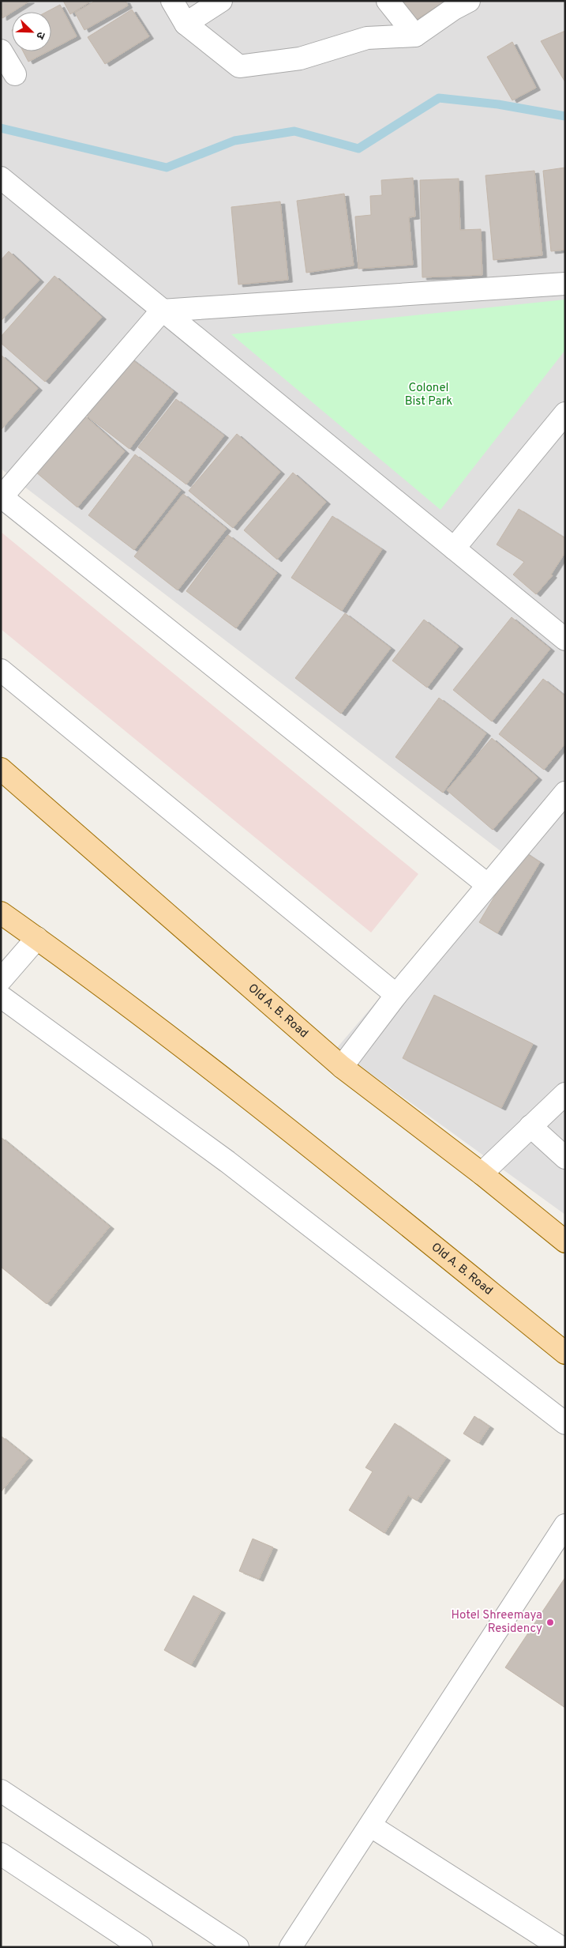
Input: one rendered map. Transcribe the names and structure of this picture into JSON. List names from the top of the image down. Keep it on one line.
{"streets":{"main road":["Old A. B. Road"]},"parks":["Colonel Bist Park"],"places":["Hotel Shreemaya Residency"],"north":"bottom right"}
